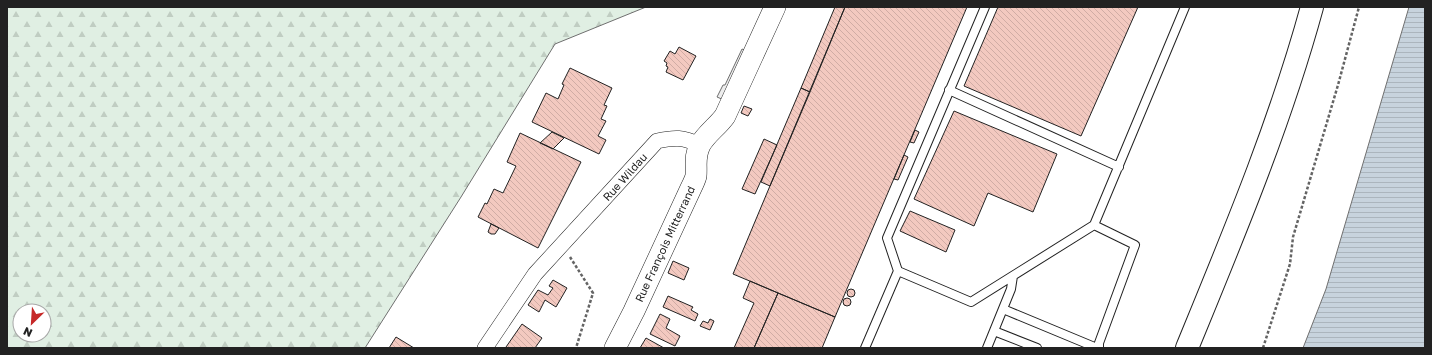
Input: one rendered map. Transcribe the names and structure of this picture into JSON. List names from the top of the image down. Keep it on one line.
{"streets":{"street":["Rue Wildau","Rue François Mitterrand"]},"crossings":[["Rue Wildau","Rue François Mitterrand"]],"north":"bottom left"}
